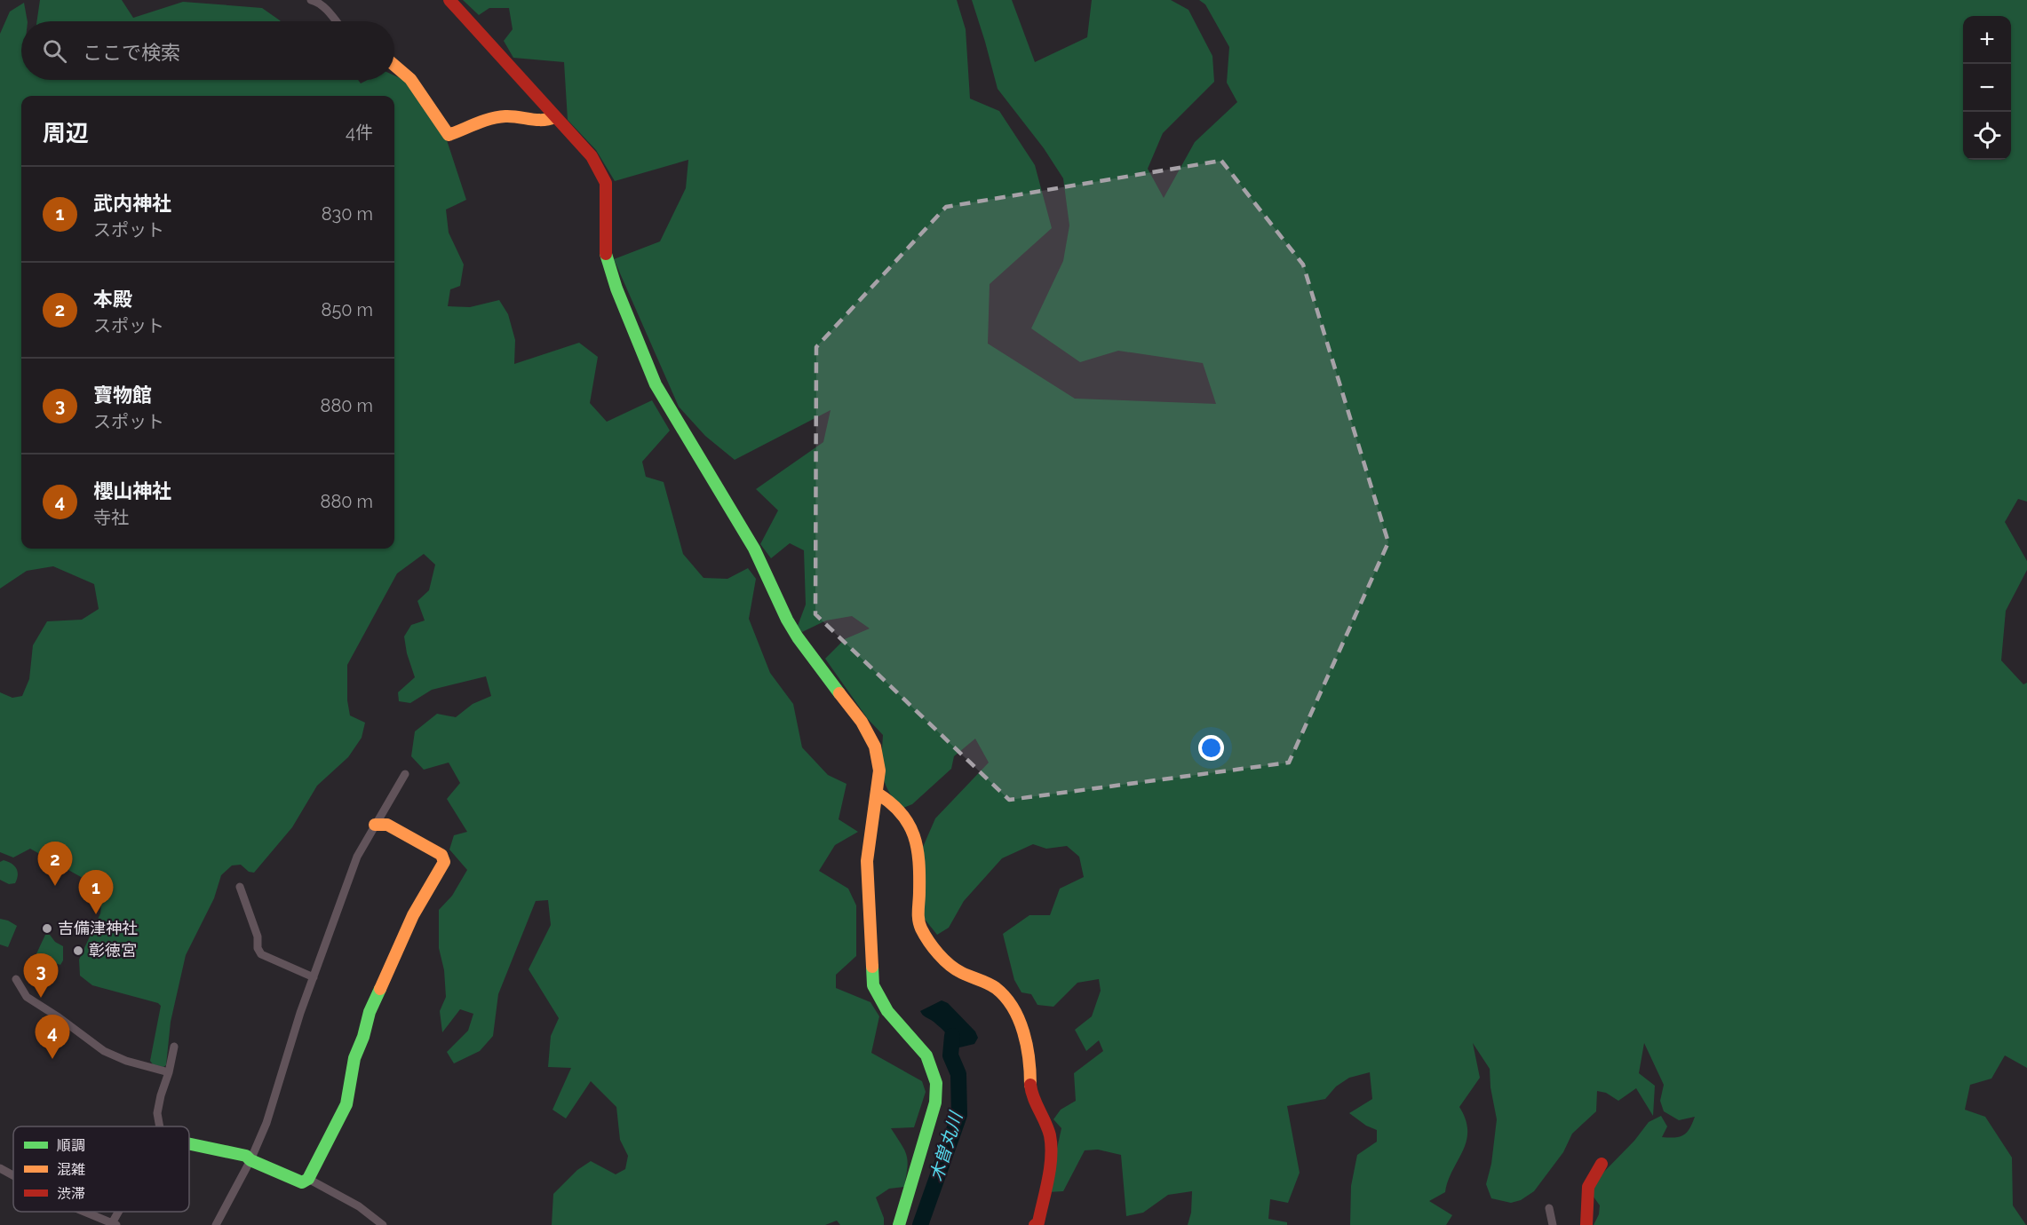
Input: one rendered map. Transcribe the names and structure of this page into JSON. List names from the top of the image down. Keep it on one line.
{"water":["木曽丸川"],"places":["吉備津神社","彰徳宮"],"legend":["順調","混雑","渋滞"],"page":{"map_buttons":["+","−"],"search":"ここで検索","heading":["周辺","4件"],"list":[{"mark":"1","name":"武内神社","note":"スポット","value":"830 m"},{"mark":"2","name":"本殿","note":"スポット","value":"850 m"},{"mark":"3","name":"寶物館","note":"スポット","value":"880 m"},{"mark":"4","name":"櫻山神社","note":"寺社","value":"880 m"}],"pins":["2","1","3","4"]}}
